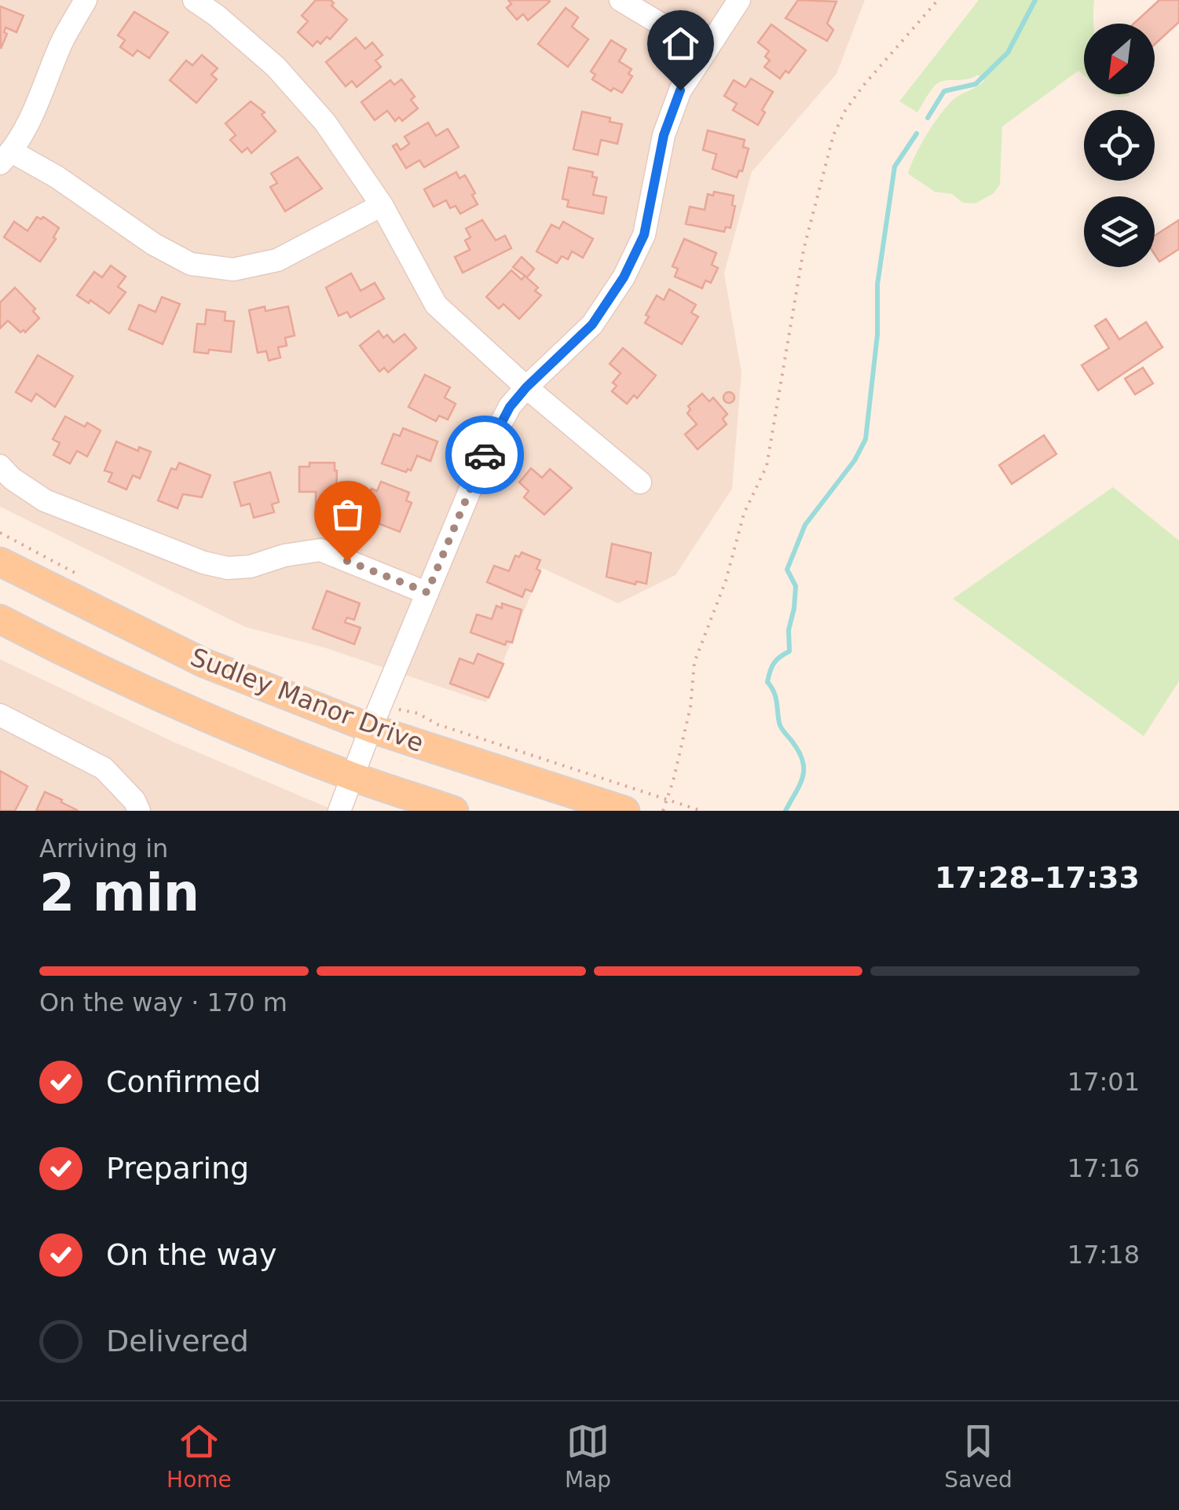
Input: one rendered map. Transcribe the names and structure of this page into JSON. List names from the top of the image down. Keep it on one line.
{"streets":{"main road":["Sudley Manor Drive"]},"north":"bottom left","page":{"heading":["2 min","Arriving in","17:28–17:33"],"bar":"On the way · 170 m","list":[["Confirmed","17:01"],["Preparing","17:16"],["On the way","17:18"],"Delivered"],"tabs":["Home","Map","Saved"]}}
